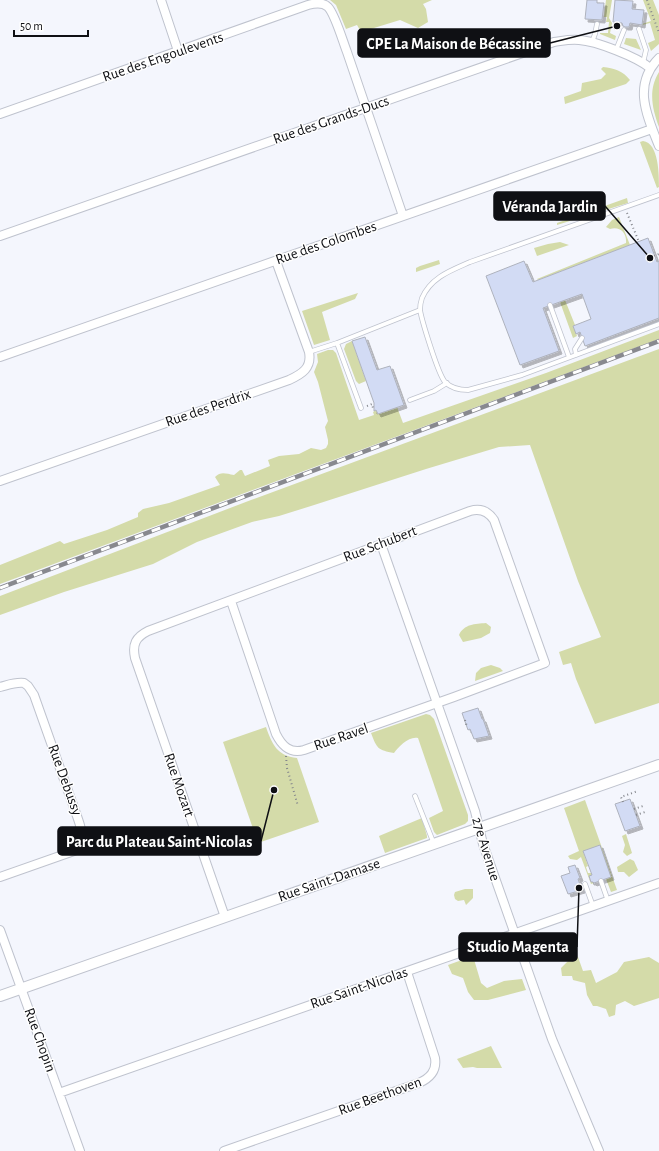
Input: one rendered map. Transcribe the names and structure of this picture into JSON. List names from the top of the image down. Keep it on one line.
{"streets":{"street":["Rue des Engoulevents","Rue des Grands-Ducs","Rue des Colombes","Rue des Perdrix","Rue Schubert","Rue Ravel","Rue Debussy","Rue Mozart","27e Avenue","Rue Saint-Damase","Rue Saint-Nicolas","Rue Chopin","Rue Beethoven"]},"crossings":[["Rue des Engoulevents","Rue des Grands-Ducs"],["Rue Schubert","Rue Ravel"],["Rue Schubert","Rue Mozart"],["Rue Schubert","27e Avenue"],["Rue Ravel","27e Avenue"],["Rue Mozart","Rue Saint-Damase"],["27e Avenue","Rue Saint-Damase"],["27e Avenue","Rue Saint-Nicolas"],["Rue Saint-Damase","Rue Chopin"],["Rue Saint-Nicolas","Rue Chopin"],["Rue Saint-Nicolas","Rue Beethoven"]],"places":["CPE La Maison de Bécassine","Véranda Jardin","Parc du Plateau Saint-Nicolas","Studio Magenta"],"scale_bar":"50 m"}
